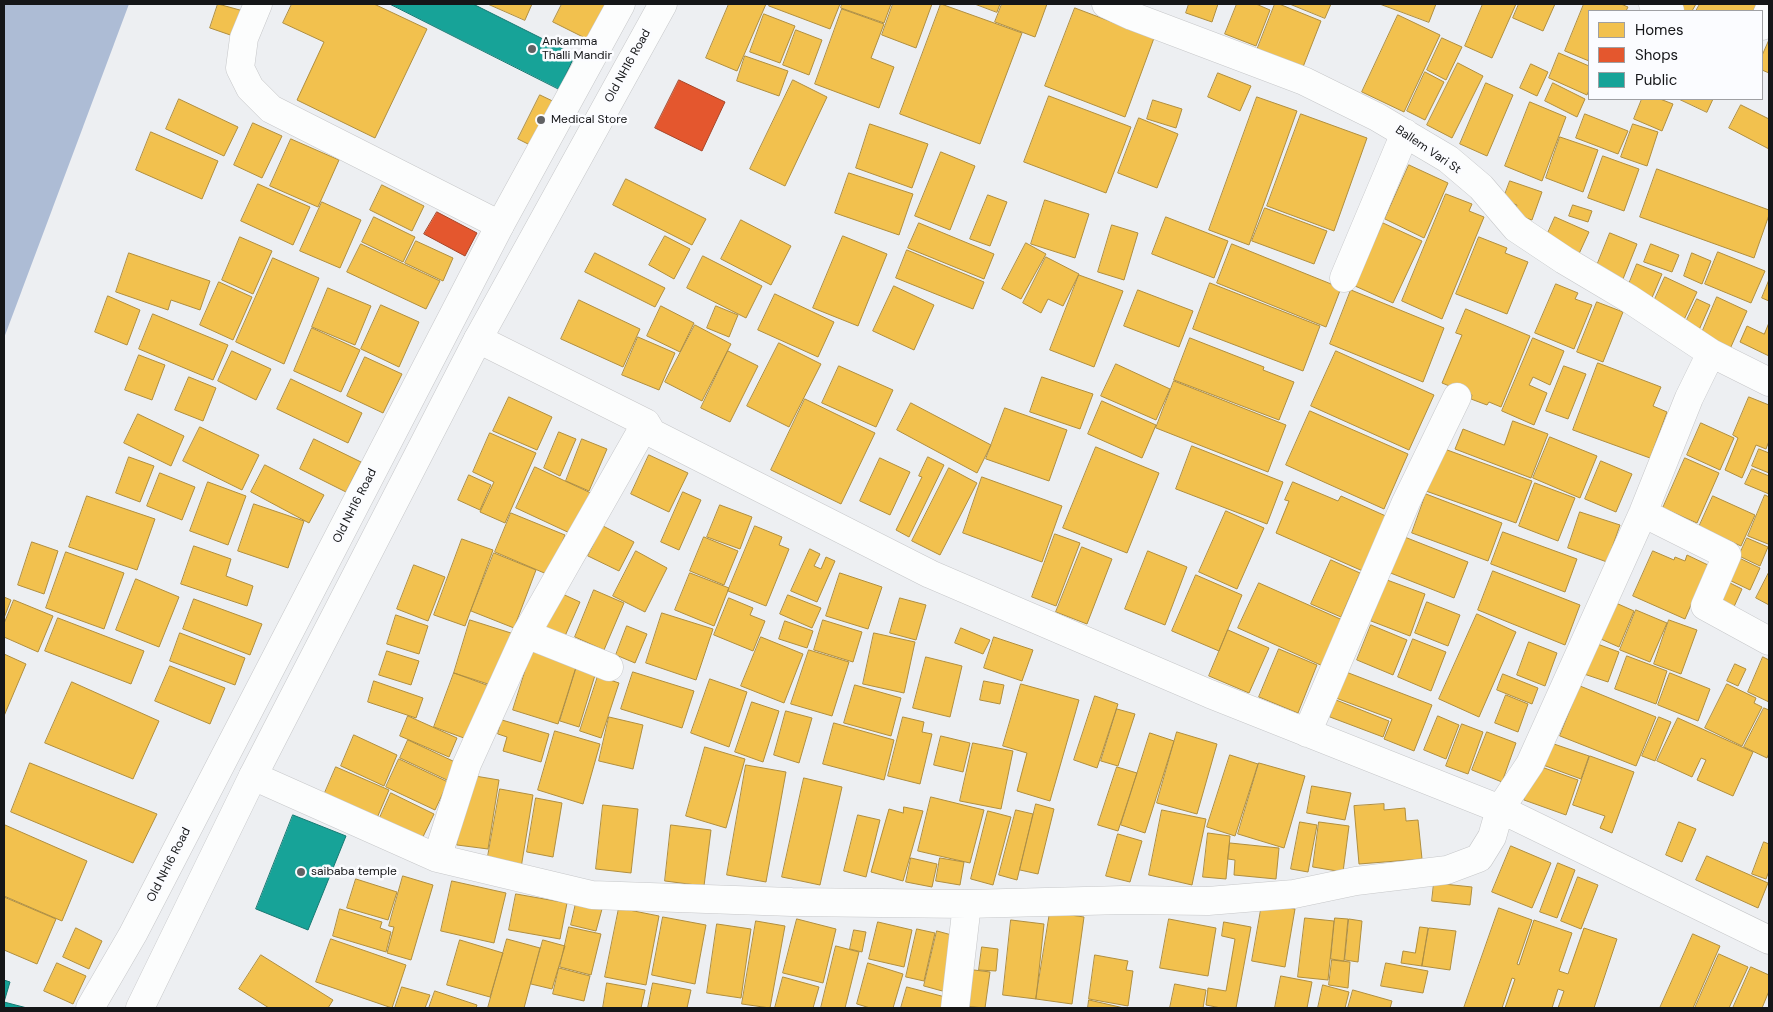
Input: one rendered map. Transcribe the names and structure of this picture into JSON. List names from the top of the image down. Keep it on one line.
{"streets":{"street":["Old NH16 Road","Ballem Vari St"]},"places":["Ankamma Thalli Mandir","Medical Store","saibaba temple"],"legend":["Homes","Shops","Public"]}
